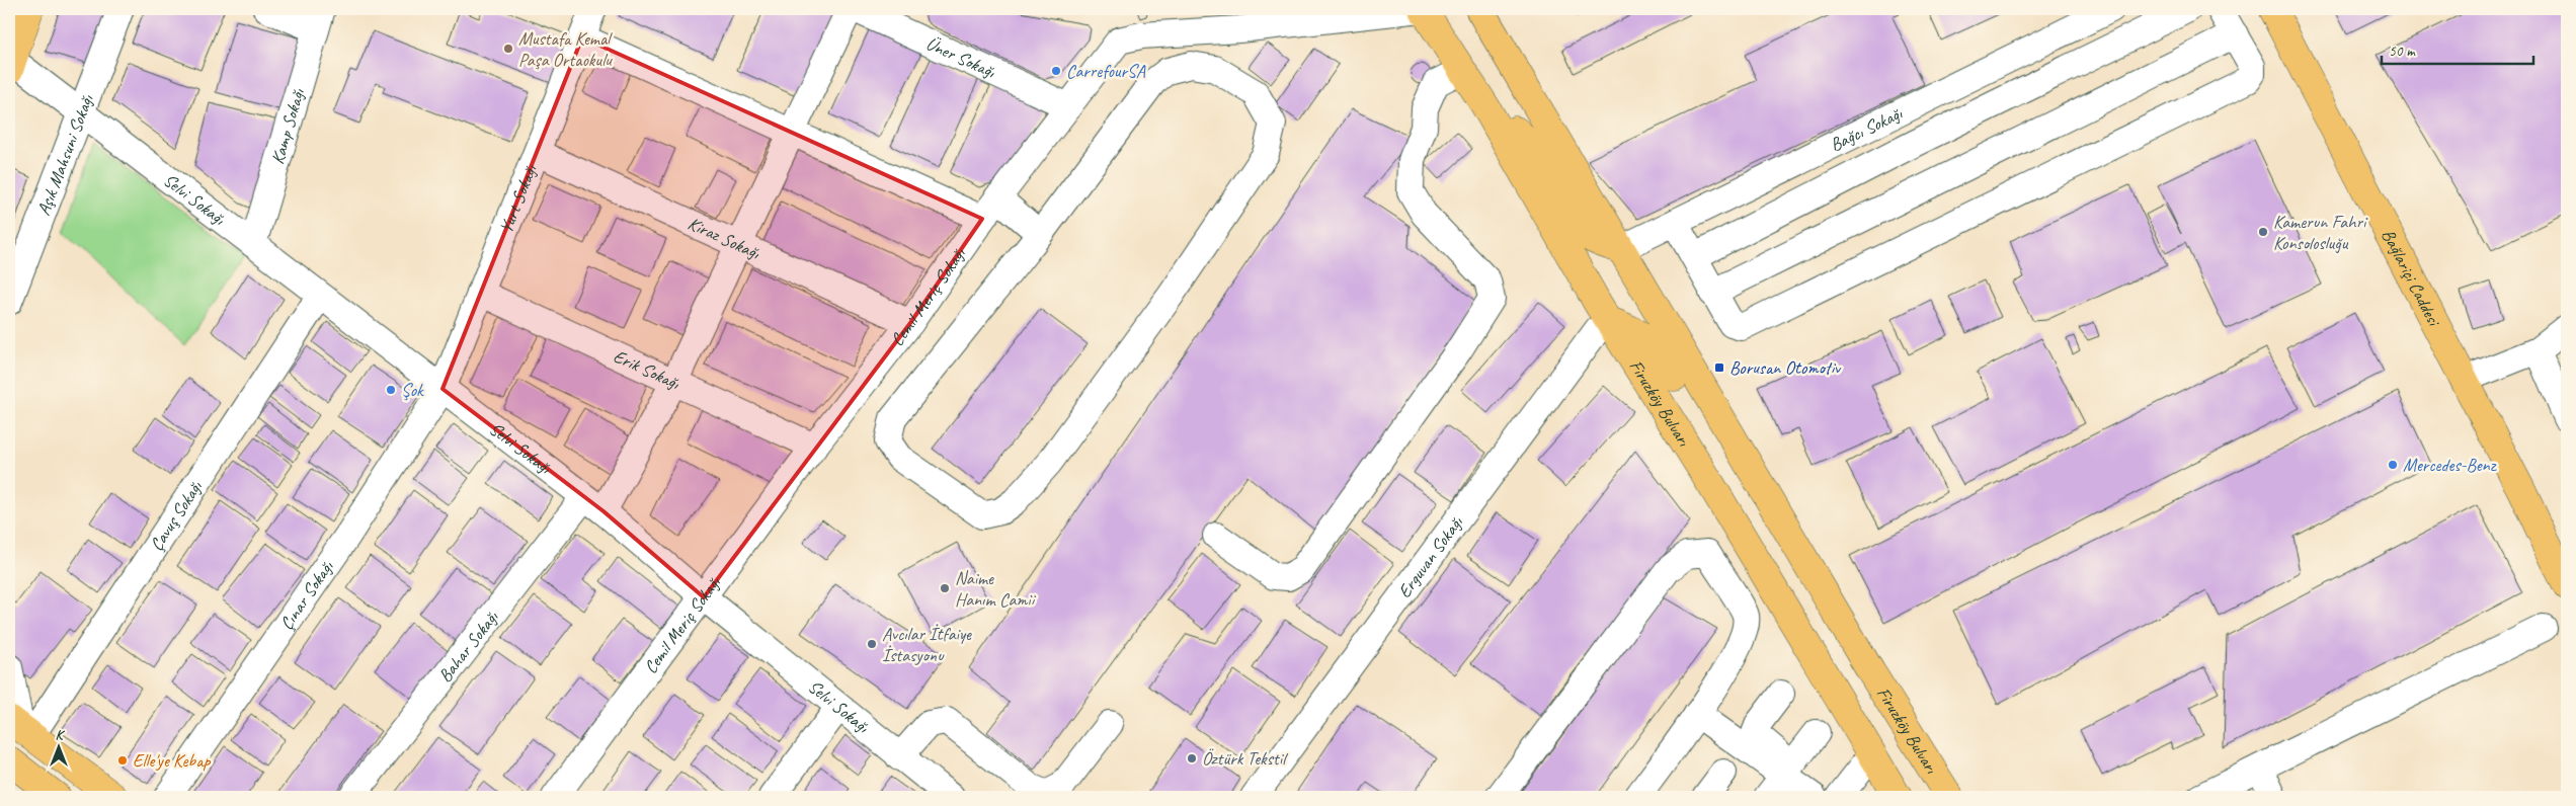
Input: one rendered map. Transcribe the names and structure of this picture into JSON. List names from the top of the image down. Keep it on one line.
{"streets":{"main road":["Bağlariçi Caddesi","Firuzköy Bulvarı"],"street":["Üner Sokağı","Kamp Sokağı","Bağcı Sokağı","Aşık Mahsuni Sokağı","Selvi Sokağı","Yurt Sokağı","Kiraz Sokağı","Cemil Meriç Sokağı","Erik Sokağı","Çavuş Sokağı","Erguvan Sokağı","Çınar Sokağı","Bahar Sokağı"]},"crossings":[["Üner Sokağı","Cemil Meriç Sokağı"],["Kamp Sokağı","Selvi Sokağı"],["Bağcı Sokağı","Firuzköy Bulvarı"],["Aşık Mahsuni Sokağı","Selvi Sokağı"],["Selvi Sokağı","Yurt Sokağı"],["Selvi Sokağı","Cemil Meriç Sokağı"],["Selvi Sokağı","Çavuş Sokağı"],["Selvi Sokağı","Çınar Sokağı"],["Selvi Sokağı","Bahar Sokağı"],["Yurt Sokağı","Kiraz Sokağı"],["Yurt Sokağı","Erik Sokağı"],["Yurt Sokağı","Çınar Sokağı"],["Kiraz Sokağı","Cemil Meriç Sokağı"],["Kiraz Sokağı","Bahar Sokağı"],["Cemil Meriç Sokağı","Erik Sokağı"],["Cemil Meriç Sokağı","Firuzköy Bulvarı"],["Erik Sokağı","Bahar Sokağı"],["Firuzköy Bulvarı","Erguvan Sokağı"]],"places":{"other":["Mustafa Kemal Paşa Ortaokulu","CarrefourSA","Kamerun Fahri Konsolosluğu","Şok","Mercedes-Benz","Naime Hanım Camii","Avcılar İtfaiye İstasyonu","Öztürk Tekstil","Elle'ye Kebap"],"transit":["Borusan Otomotiv"]},"scale_bar":"50 m","north":"top"}
